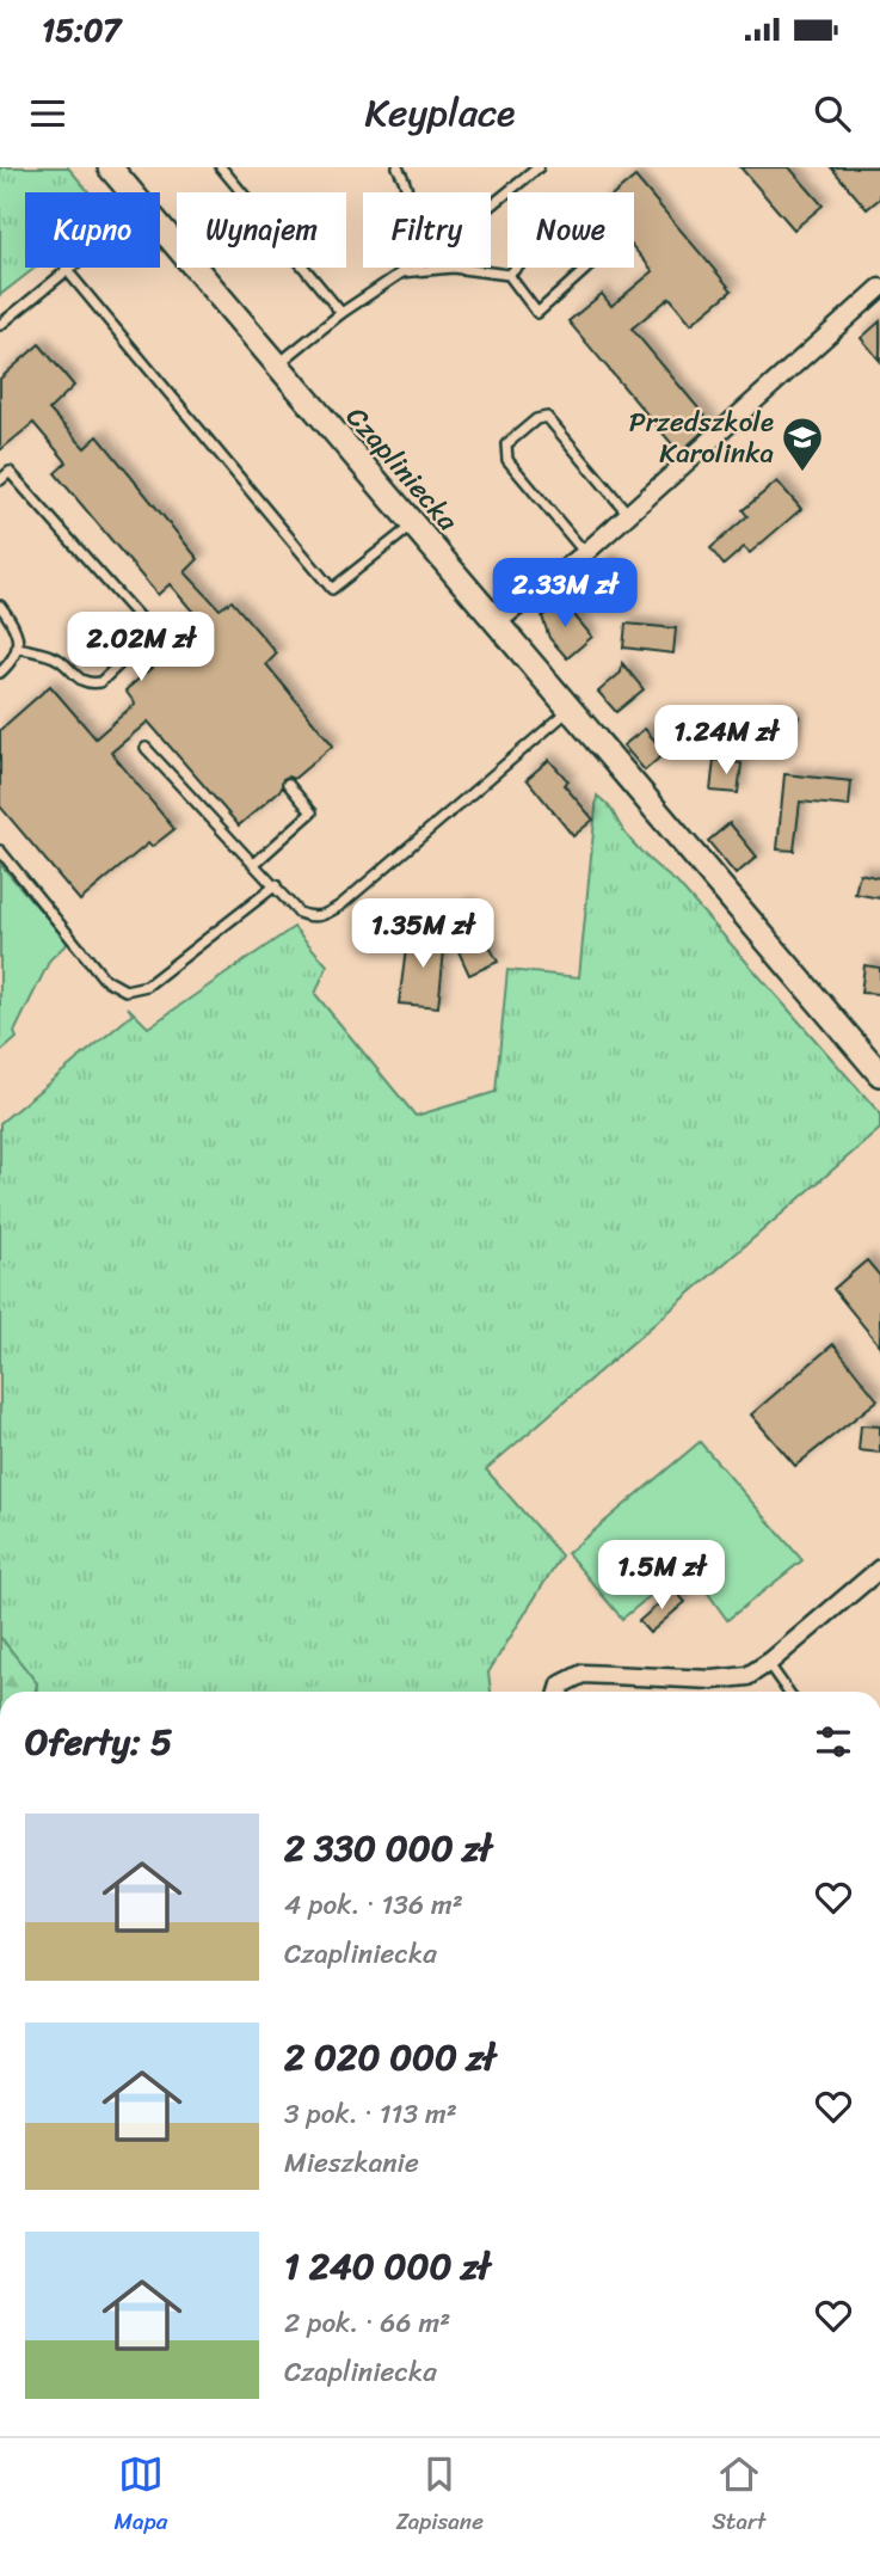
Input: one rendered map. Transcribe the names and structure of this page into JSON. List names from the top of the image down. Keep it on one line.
{"streets":{"main road":["Czapliniecka"]},"places":{"school or university":["Przedszkole Karolinka"]},"page":{"status":"15:07","header":"Keyplace","chip":["Kupno","Wynajem","Filtry","Nowe"],"price":["2.33M zł","2.02M zł","1.24M zł","1.35M zł","1.5M zł"],"heading":"Oferty: 5","list":[{"name":"2 330 000 zł","note":"4 pok. · 136 m² · Czapliniecka"},{"name":"2 020 000 zł","note":"3 pok. · 113 m² · Mieszkanie"},{"name":"1 240 000 zł","note":"2 pok. · 66 m² · Czapliniecka"}],"tabs":["Mapa","Zapisane","Start"]}}
